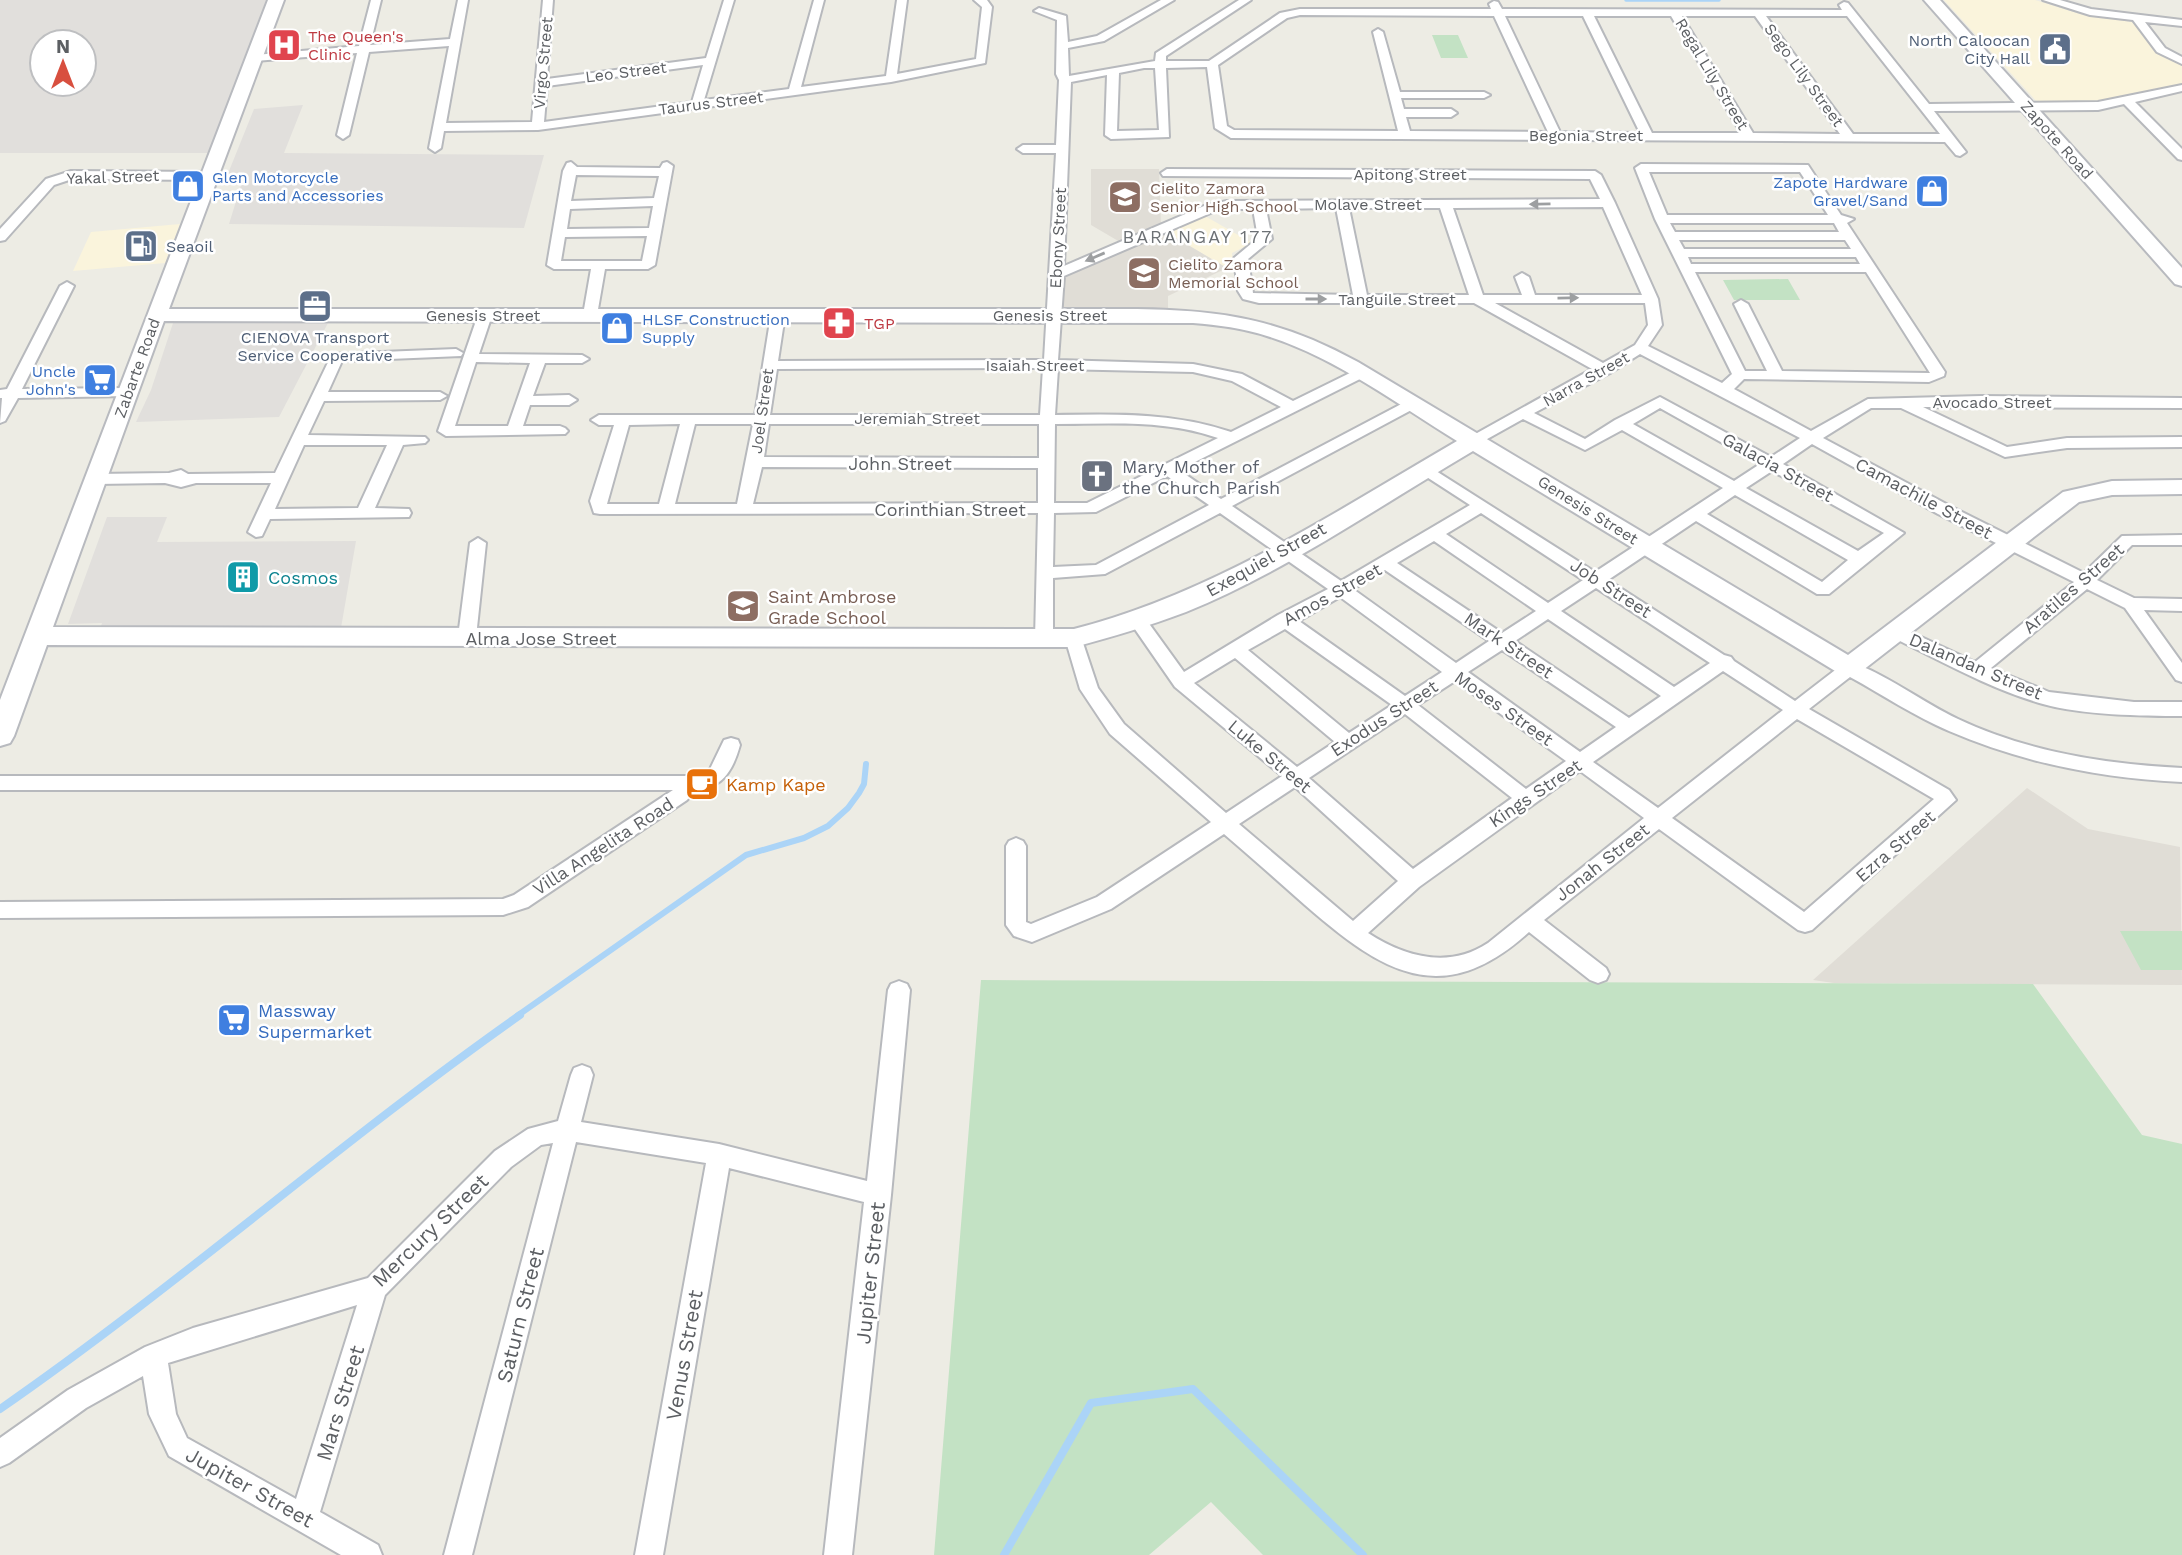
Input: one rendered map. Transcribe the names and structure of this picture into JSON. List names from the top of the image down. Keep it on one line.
{"streets":{"street":["Virgo Street","Leo Street","Regal Lily Street","Sego Lily Street","Taurus Street","Begonia Street","Zapote Road","Apitong Street","Yakal Street","Molave Street","Ebony Street","Tanguile Street","Genesis Street","Isaiah Street","Zabarte Road","Narra Street","Avocado Street","Joel Street","Jeremiah Street","John Street","Galacia Street","Camachile Street","Corinthian Street","Exequiel Street","Job Street","Aratiles Street","Amos Street","Alma Jose Street","Mark Street","Dalandan Street","Moses Street","Exodus Street","Luke Street","Kings Street","Villa Angelita Road","Ezra Street","Jonah Street","Mercury Street","Jupiter Street","Saturn Street","Venus Street","Mars Street"]},"crossings":[["Virgo Street","Leo Street"],["Virgo Street","Taurus Street"],["Regal Lily Street","Begonia Street"],["Sego Lily Street","Begonia Street"],["Apitong Street","Molave Street"],["Apitong Street","Narra Street"],["Yakal Street","Zabarte Road"],["Molave Street","Ebony Street"],["Molave Street","Tanguile Street"],["Molave Street","Narra Street"],["Ebony Street","Genesis Street"],["Tanguile Street","Narra Street"],["Genesis Street","Zabarte Road"],["Genesis Street","Narra Street"],["Genesis Street","Joel Street"],["Genesis Street","Corinthian Street"],["Genesis Street","Exequiel Street"],["Genesis Street","Exodus Street"],["Genesis Street","Jonah Street"],["Isaiah Street","Joel Street"],["Isaiah Street","Corinthian Street"],["Zabarte Road","Alma Jose Street"],["Narra Street","Camachile Street"],["Narra Street","Exequiel Street"],["Avocado Street","Camachile Street"],["Avocado Street","Exodus Street"],["Joel Street","Jeremiah Street"],["Joel Street","John Street"],["Joel Street","Corinthian Street"],["Jeremiah Street","Corinthian Street"],["Galacia Street","Exodus Street"],["Camachile Street","Aratiles Street"],["Camachile Street","Exodus Street"],["Camachile Street","Jonah Street"],["Corinthian Street","Moses Street"],["Exequiel Street","Job Street"],["Exequiel Street","Alma Jose Street"],["Exequiel Street","Moses Street"],["Exequiel Street","Luke Street"],["Exequiel Street","Jonah Street"],["Job Street","Amos Street"],["Job Street","Exodus Street"],["Job Street","Kings Street"],["Job Street","Ezra Street"],["Job Street","Jonah Street"],["Aratiles Street","Dalandan Street"],["Amos Street","Mark Street"],["Amos Street","Moses Street"],["Amos Street","Luke Street"],["Mark Street","Exodus Street"],["Mark Street","Kings Street"],["Dalandan Street","Jonah Street"],["Moses Street","Exodus Street"],["Moses Street","Kings Street"],["Moses Street","Ezra Street"],["Moses Street","Jonah Street"],["Exodus Street","Luke Street"],["Exodus Street","Jonah Street"],["Luke Street","Kings Street"],["Kings Street","Jonah Street"],["Ezra Street","Jonah Street"],["Mercury Street","Jupiter Street"],["Mercury Street","Saturn Street"],["Mercury Street","Venus Street"],["Mercury Street","Mars Street"],["Jupiter Street","Mars Street"]],"districts":["BARANGAY 177"],"places":{"hospital":["The Queen's Clinic"],"public building":["North Caloocan City Hall"],"shop":["Glen Motorcycle Parts and Accessories","Zapote Hardware Gravel/Sand","HLSF Construction Supply"],"school or university":["Cielito Zamora Senior High School","Cielito Zamora Memorial School","Saint Ambrose Grade School"],"fuel station":["Seaoil"],"office":["CIENOVA Transport Service Cooperative"],"pharmacy":["TGP"],"supermarket":["Uncle John's","Massway Supermarket"],"church":["Mary, Mother of the Church Parish"],"building":["Cosmos"],"cafe":["Kamp Kape"]},"north":"top"}
